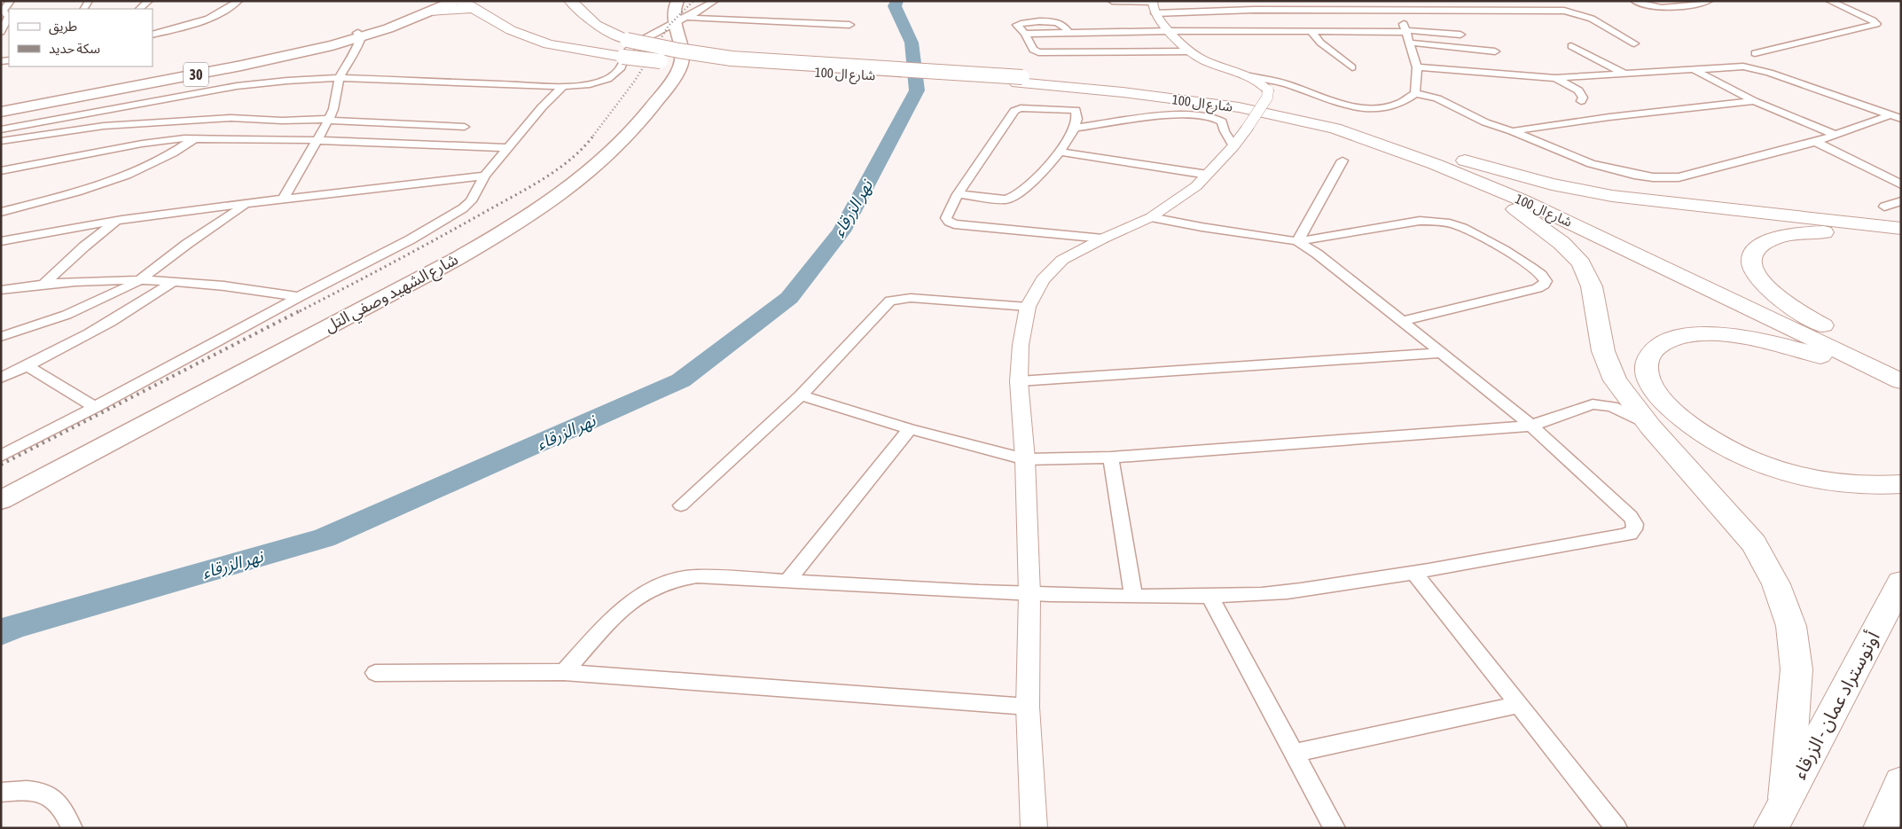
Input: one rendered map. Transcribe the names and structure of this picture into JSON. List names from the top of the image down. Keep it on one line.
{"streets":{"highway":["شارع ال 100","أوتوستراد عمان - الزرقاء"],"main road":["30","شارع الشهيد وصفي التل"]},"water":["نهر الزرقاء"],"legend":["طريق","سكة حديد"]}
